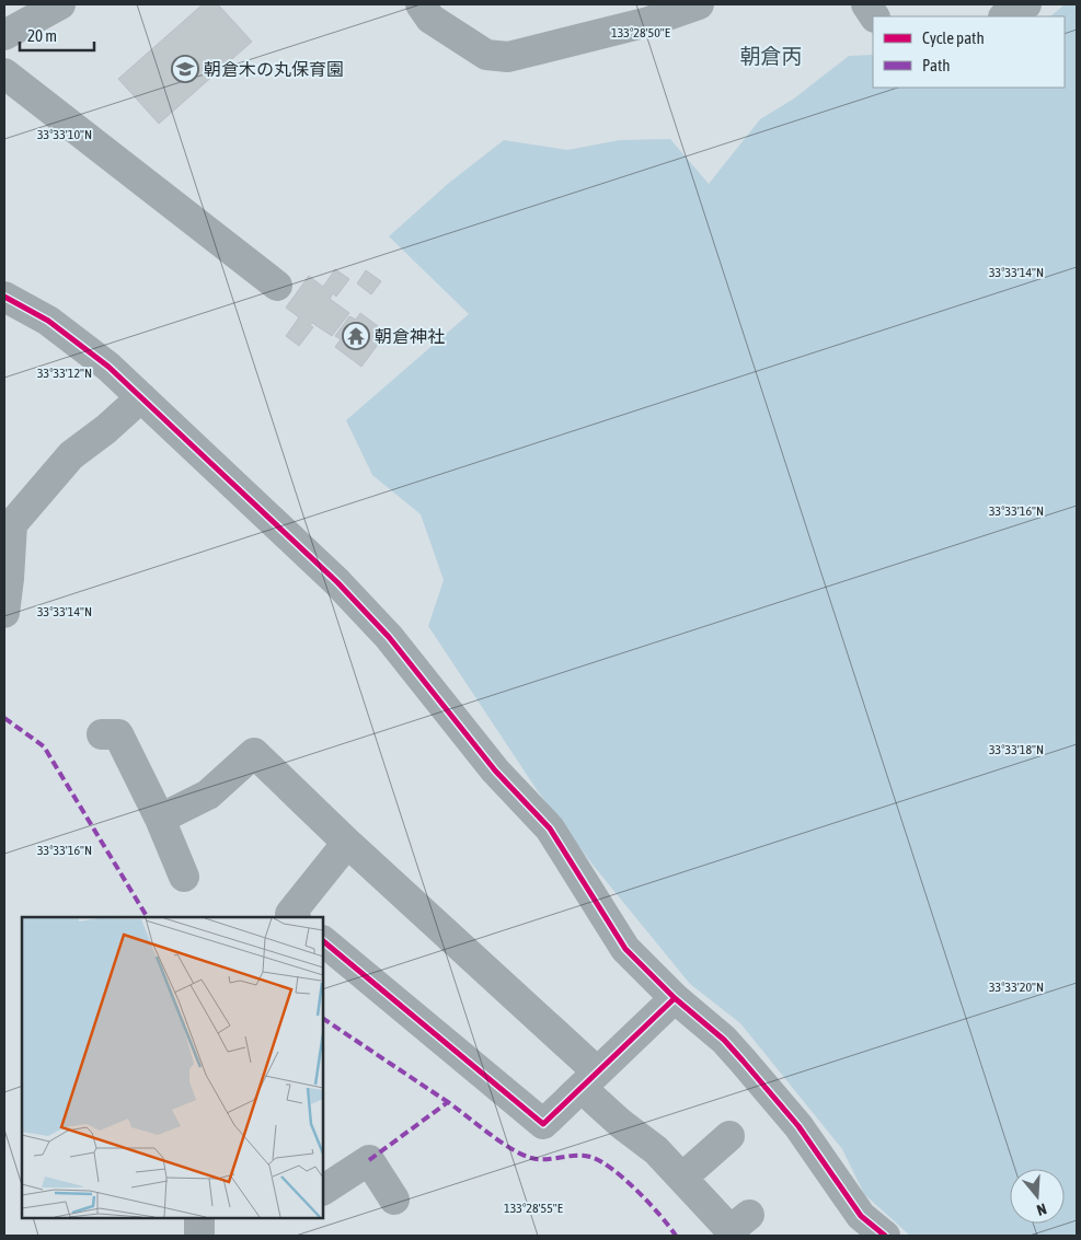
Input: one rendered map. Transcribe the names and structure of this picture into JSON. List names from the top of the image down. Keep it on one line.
{"districts":["朝倉丙"],"places":{"school or university":["朝倉木の丸保育園"],"temple":["朝倉神社"]},"legend":["Cycle path","Path"],"scale_bar":"20 m","north":"bottom","coordinates":["133°28'50\"E","33°33'10\"N","33°33'14\"N","33°33'12\"N","33°33'16\"N","33°33'18\"N","33°33'20\"N","133°28'55\"E"]}
